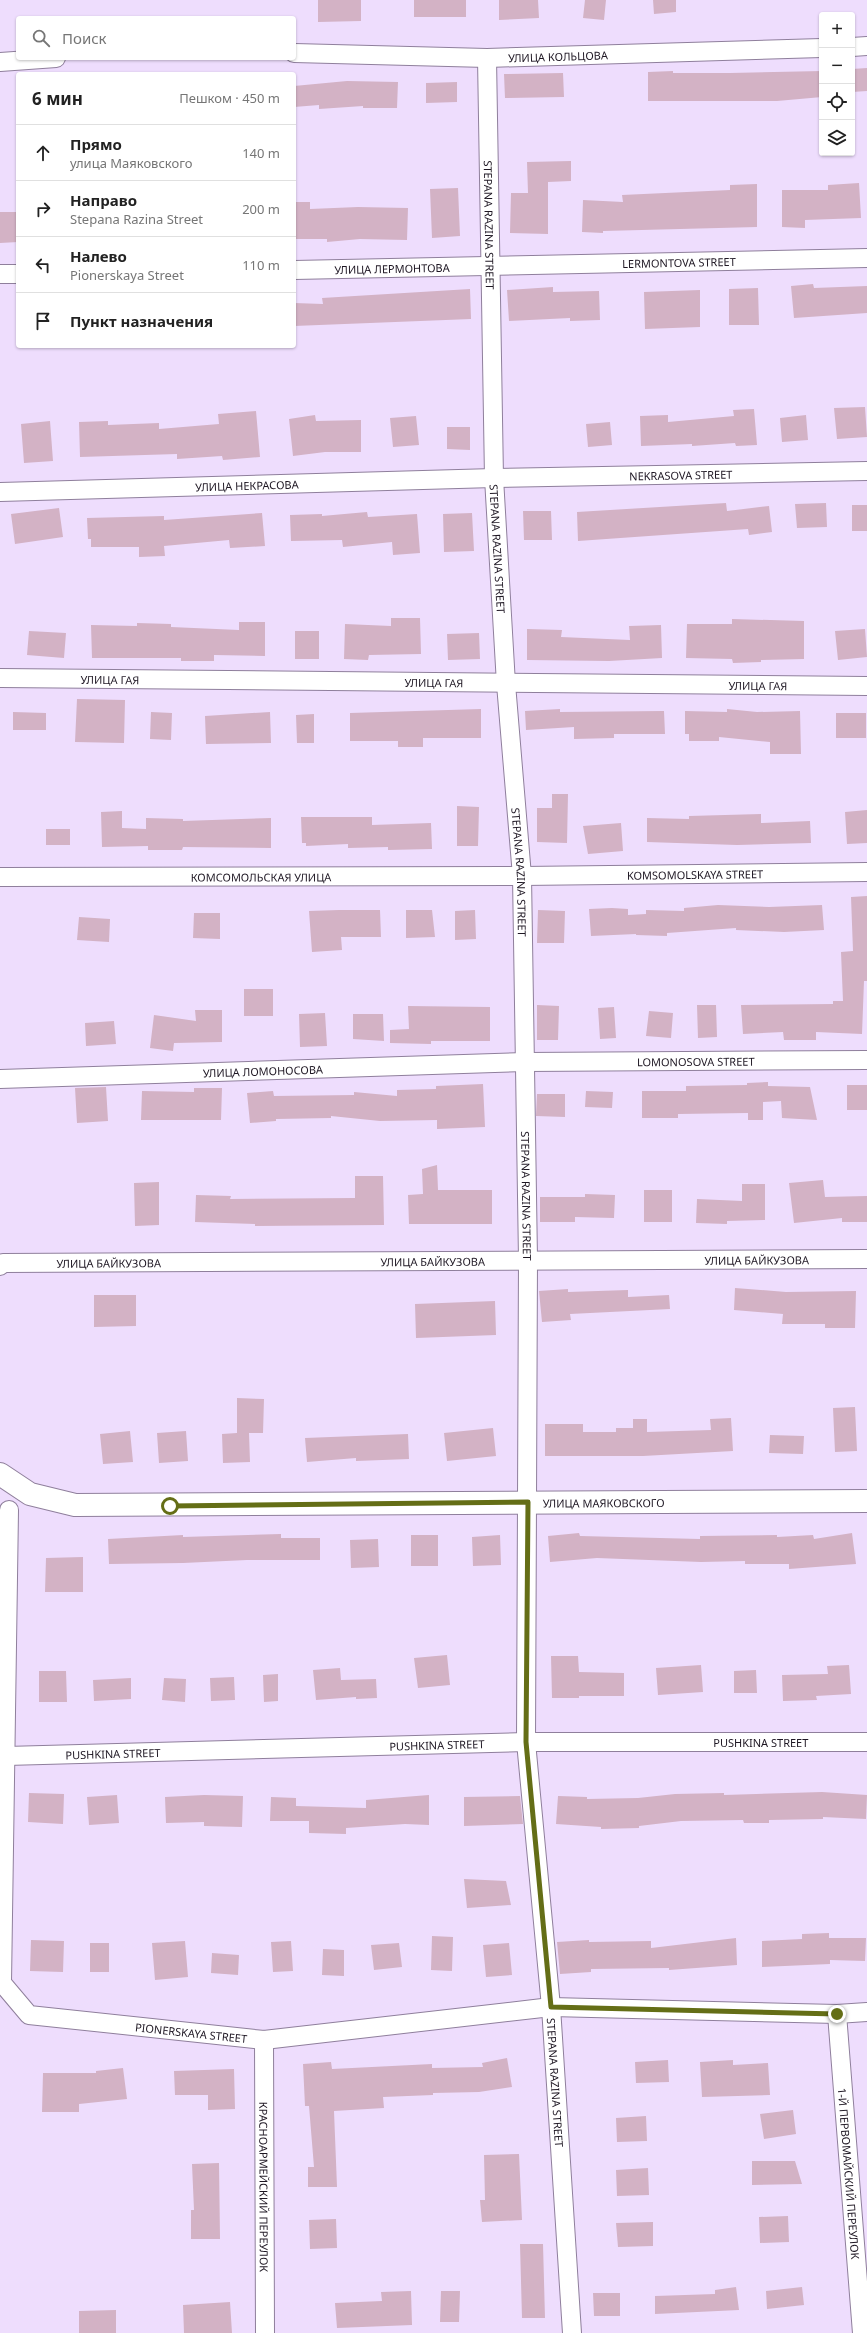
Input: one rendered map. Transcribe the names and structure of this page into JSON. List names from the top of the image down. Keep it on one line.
{"streets":{"street":["УЛИЦА КОЛЬЦОВА","STEPANA RAZINA STREET","LERMONTOVA STREET","УЛИЦА ЛЕРМОНТОВА","NEKRASOVA STREET","УЛИЦА НЕКРАСОВА","УЛИЦА ГАЯ","KOMSOMOLSKAYA STREET","КОМСОМОЛЬСКАЯ УЛИЦА","LOMONOSOVA STREET","УЛИЦА ЛОМОНОСОВА","УЛИЦА БАЙКУЗОВА","УЛИЦА МАЯКОВСКОГО","PUSHKINA STREET","PIONERSKAYA STREET","1-Й ПЕРВОМАЙСКИЙ ПЕРЕУЛОК","КРАСНОАРМЕЙСКИЙ ПЕРЕУЛОК"]},"crossings":[["УЛИЦА КОЛЬЦОВА","STEPANA RAZINA STREET"],["STEPANA RAZINA STREET","LERMONTOVA STREET"],["STEPANA RAZINA STREET","УЛИЦА ЛЕРМОНТОВА"],["STEPANA RAZINA STREET","NEKRASOVA STREET"],["STEPANA RAZINA STREET","УЛИЦА НЕКРАСОВА"],["STEPANA RAZINA STREET","УЛИЦА ГАЯ"],["STEPANA RAZINA STREET","KOMSOMOLSKAYA STREET"],["STEPANA RAZINA STREET","КОМСОМОЛЬСКАЯ УЛИЦА"],["STEPANA RAZINA STREET","LOMONOSOVA STREET"],["STEPANA RAZINA STREET","УЛИЦА ЛОМОНОСОВА"],["STEPANA RAZINA STREET","УЛИЦА БАЙКУЗОВА"],["STEPANA RAZINA STREET","УЛИЦА МАЯКОВСКОГО"],["STEPANA RAZINA STREET","PUSHKINA STREET"],["STEPANA RAZINA STREET","PIONERSKAYA STREET"],["LERMONTOVA STREET","УЛИЦА ЛЕРМОНТОВА"],["NEKRASOVA STREET","УЛИЦА НЕКРАСОВА"],["KOMSOMOLSKAYA STREET","КОМСОМОЛЬСКАЯ УЛИЦА"],["LOMONOSOVA STREET","УЛИЦА ЛОМОНОСОВА"],["PUSHKINA STREET","PIONERSKAYA STREET"],["PIONERSKAYA STREET","1-Й ПЕРВОМАЙСКИЙ ПЕРЕУЛОК"],["PIONERSKAYA STREET","КРАСНОАРМЕЙСКИЙ ПЕРЕУЛОК"]],"page":{"map_buttons":["+","−"],"search":"Поиск","heading":["6 мин","Пешком · 450 m"],"list":[["Прямо","улица Маяковского","140 m"],["Направо","Stepana Razina Street","200 m"],["Налево","Pionerskaya Street","110 m"],"Пункт назначения"]}}
